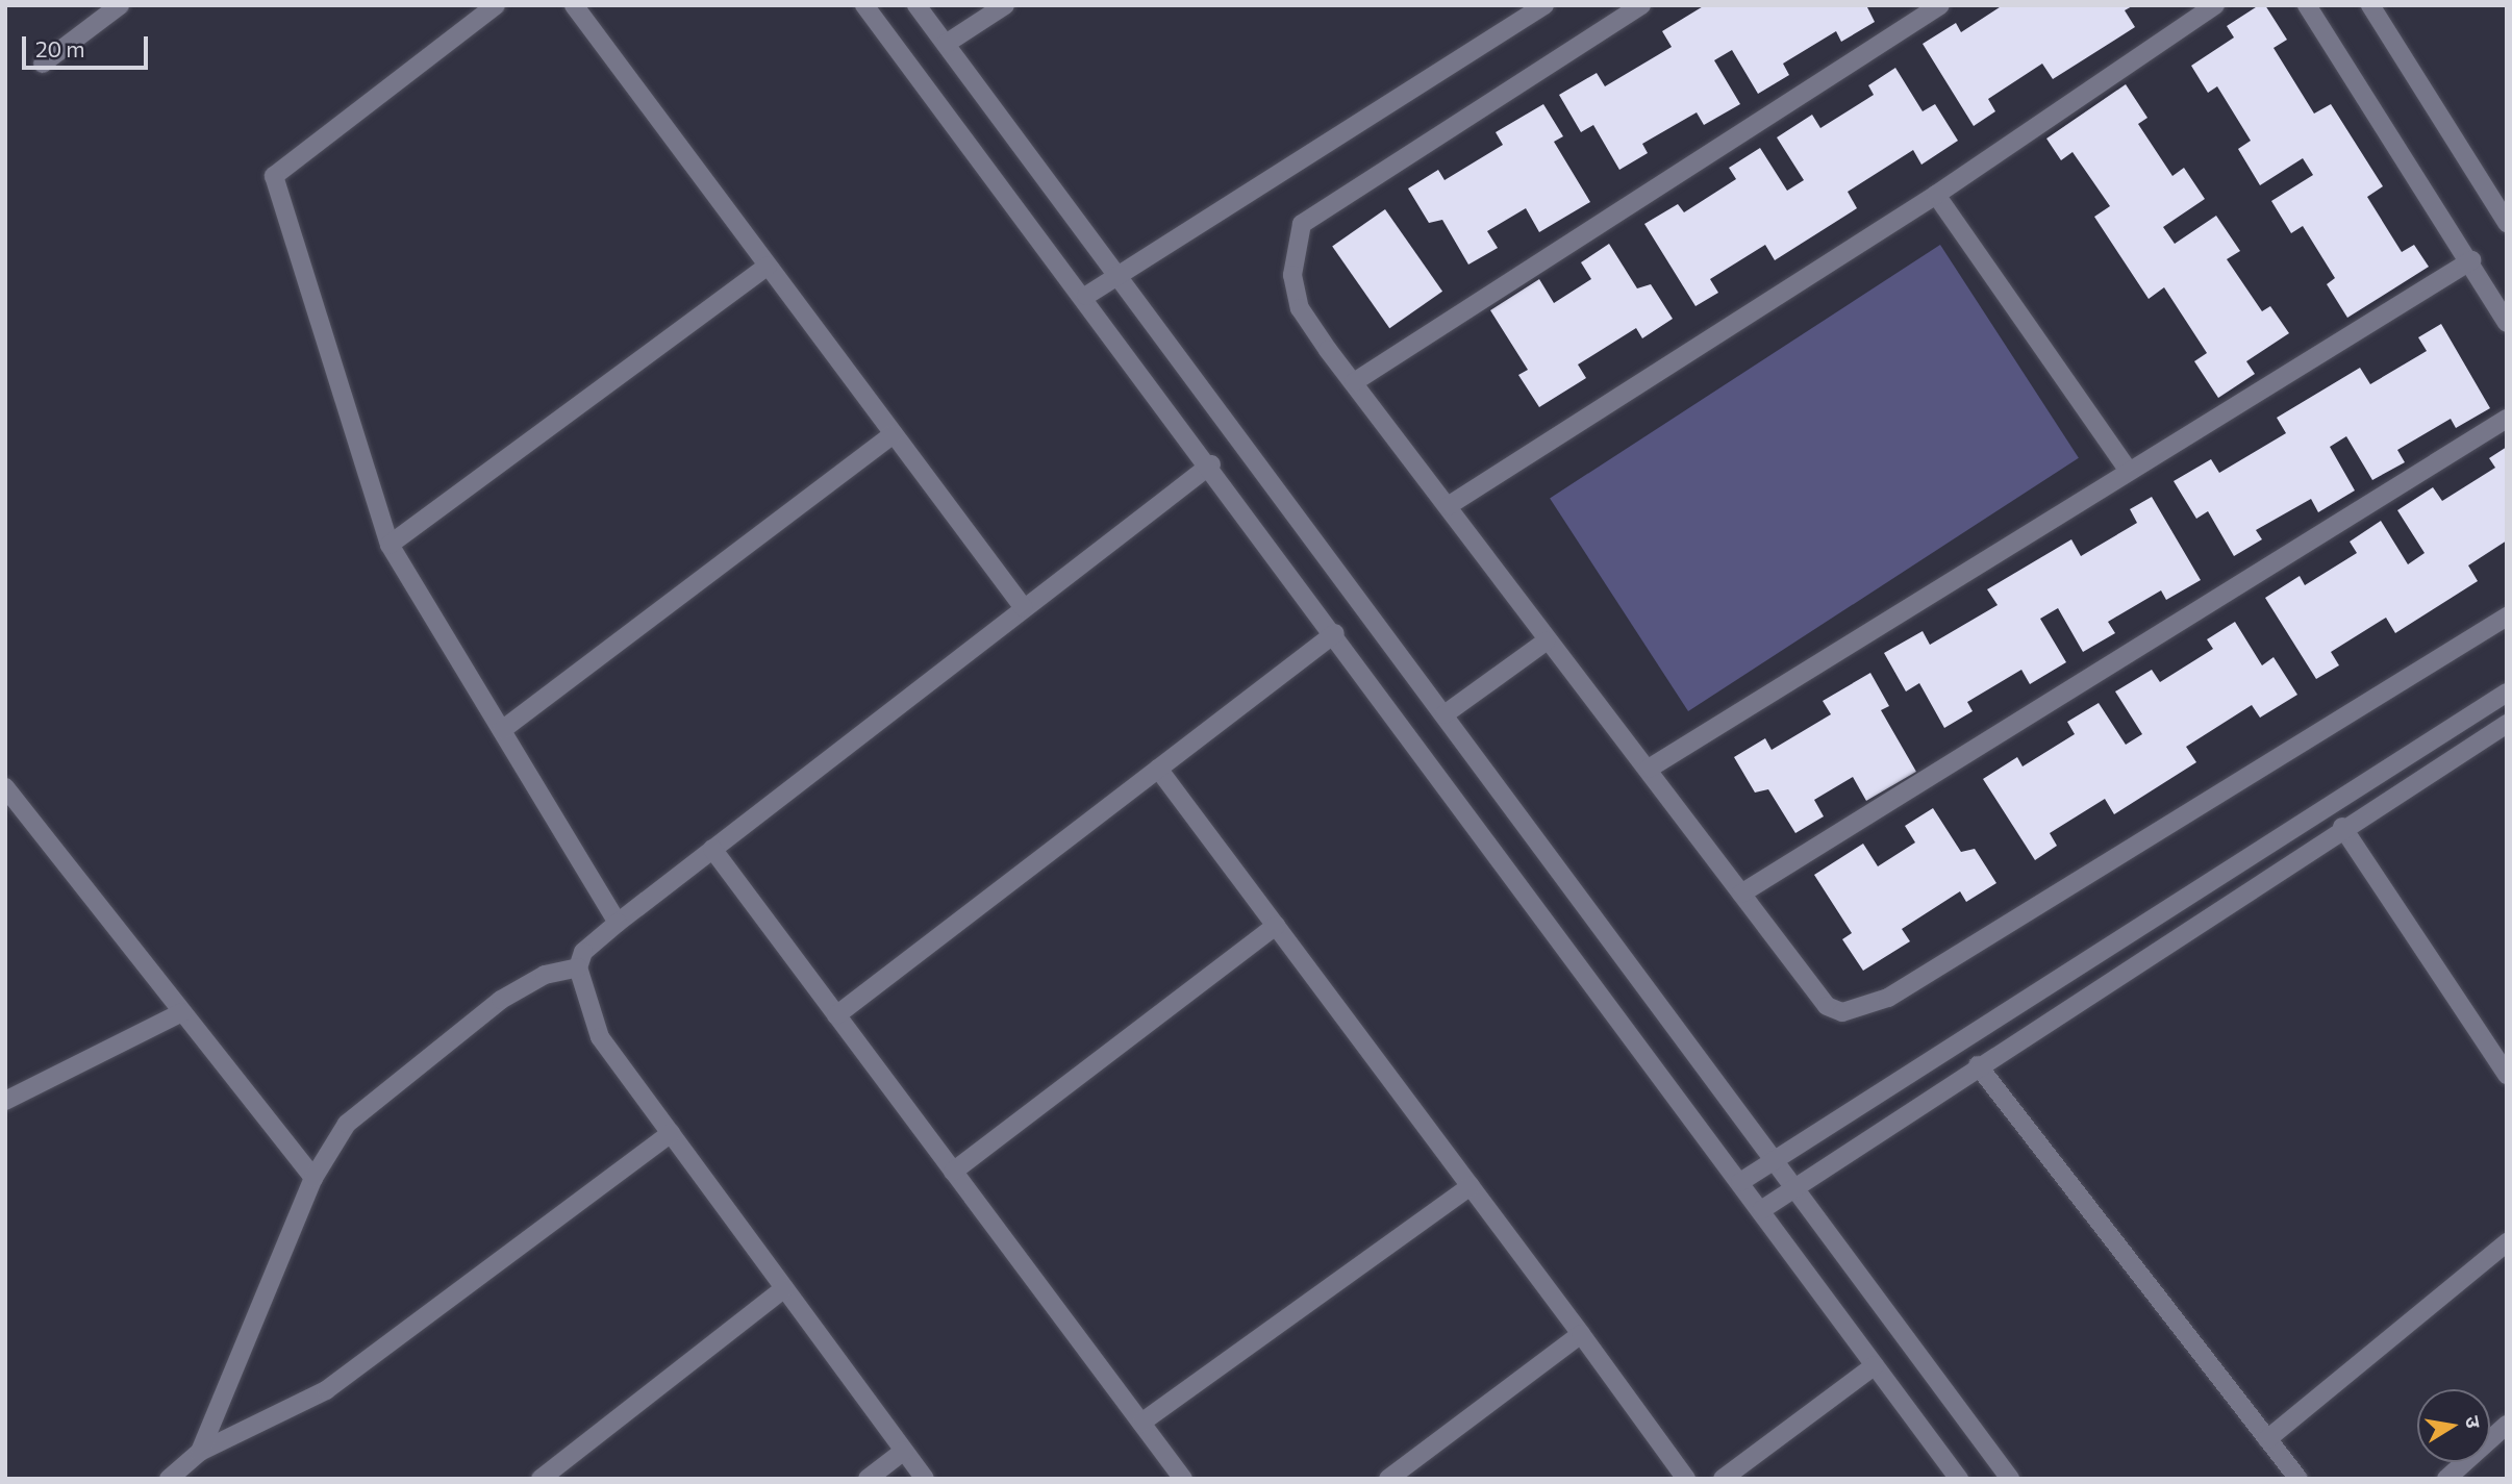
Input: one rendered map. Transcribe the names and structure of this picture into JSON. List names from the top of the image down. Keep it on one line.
{"scale_bar":"20 m","north":"right"}
